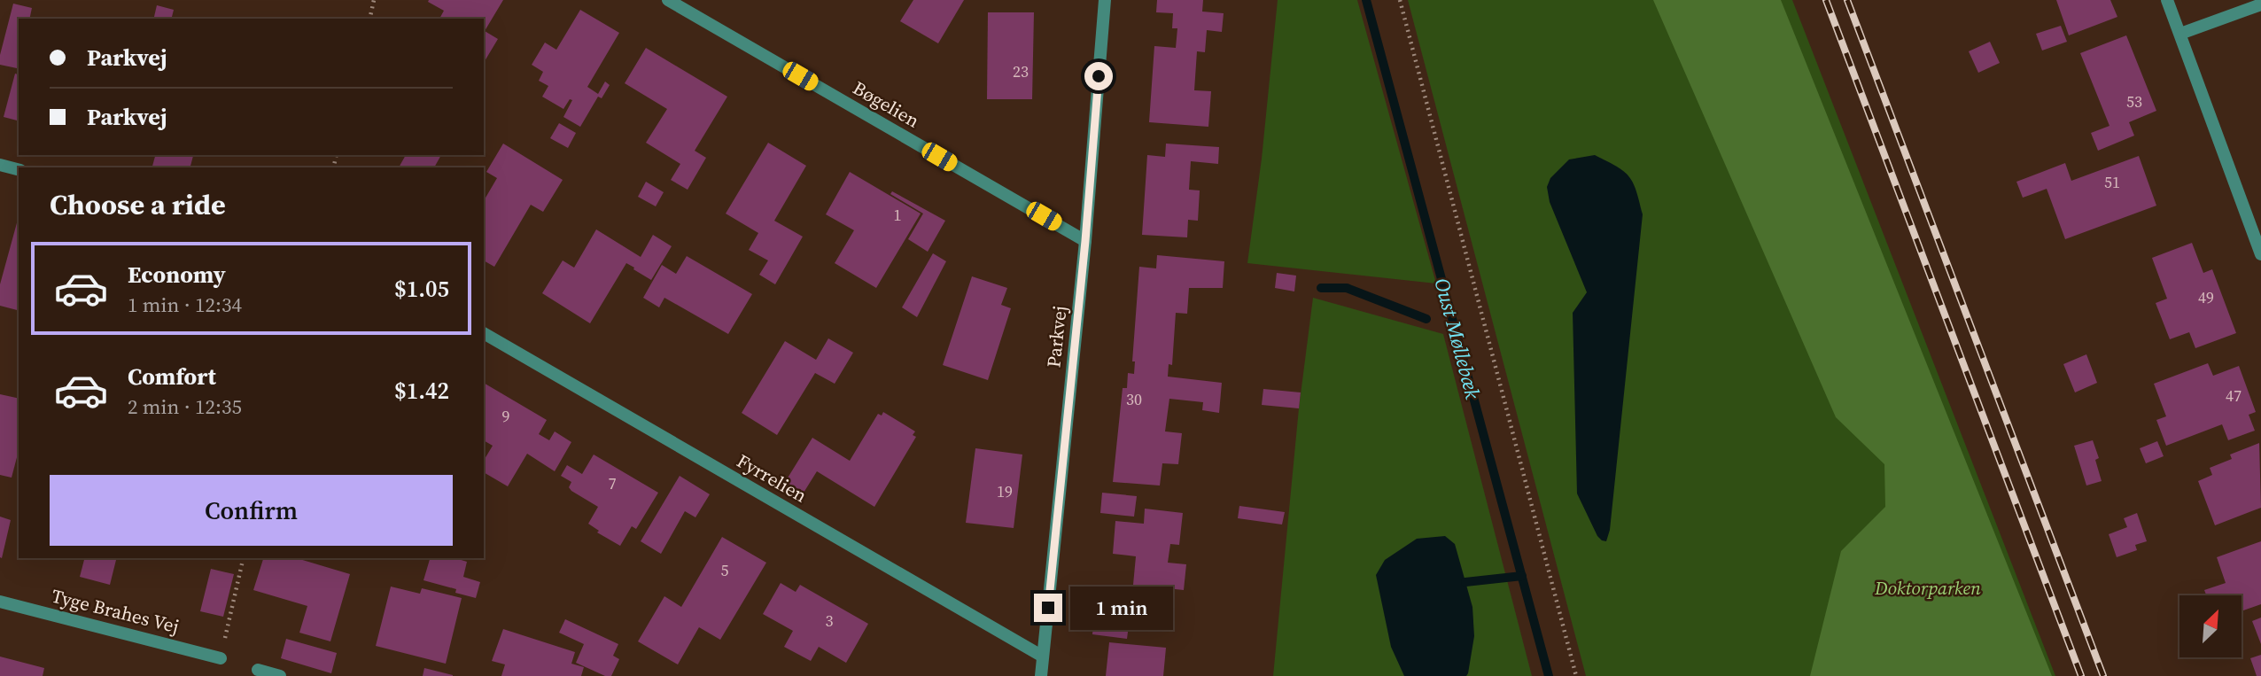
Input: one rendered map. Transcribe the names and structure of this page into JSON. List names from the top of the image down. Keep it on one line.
{"streets":{"street":["Bøgelien","Parkvej","Fyrrelien","Tyge Brahes Vej"]},"crossings":[["Bøgelien","Parkvej"],["Parkvej","Fyrrelien"]],"water":["Oust Møllebæk"],"parks":["Doktorparken"],"house_numbers":["23","53","51","1","49","47","30","9","7","19","5","3"],"north":"top right","page":{"banner":["Parkvej","Parkvej"],"heading":"Choose a ride","list":[{"name":"Economy","note":"1 min · 12:34","value":"$1.05"},{"name":"Comfort","note":"2 min · 12:35","value":"$1.42"}],"buttons":"Confirm","bubble":"1 min"}}
